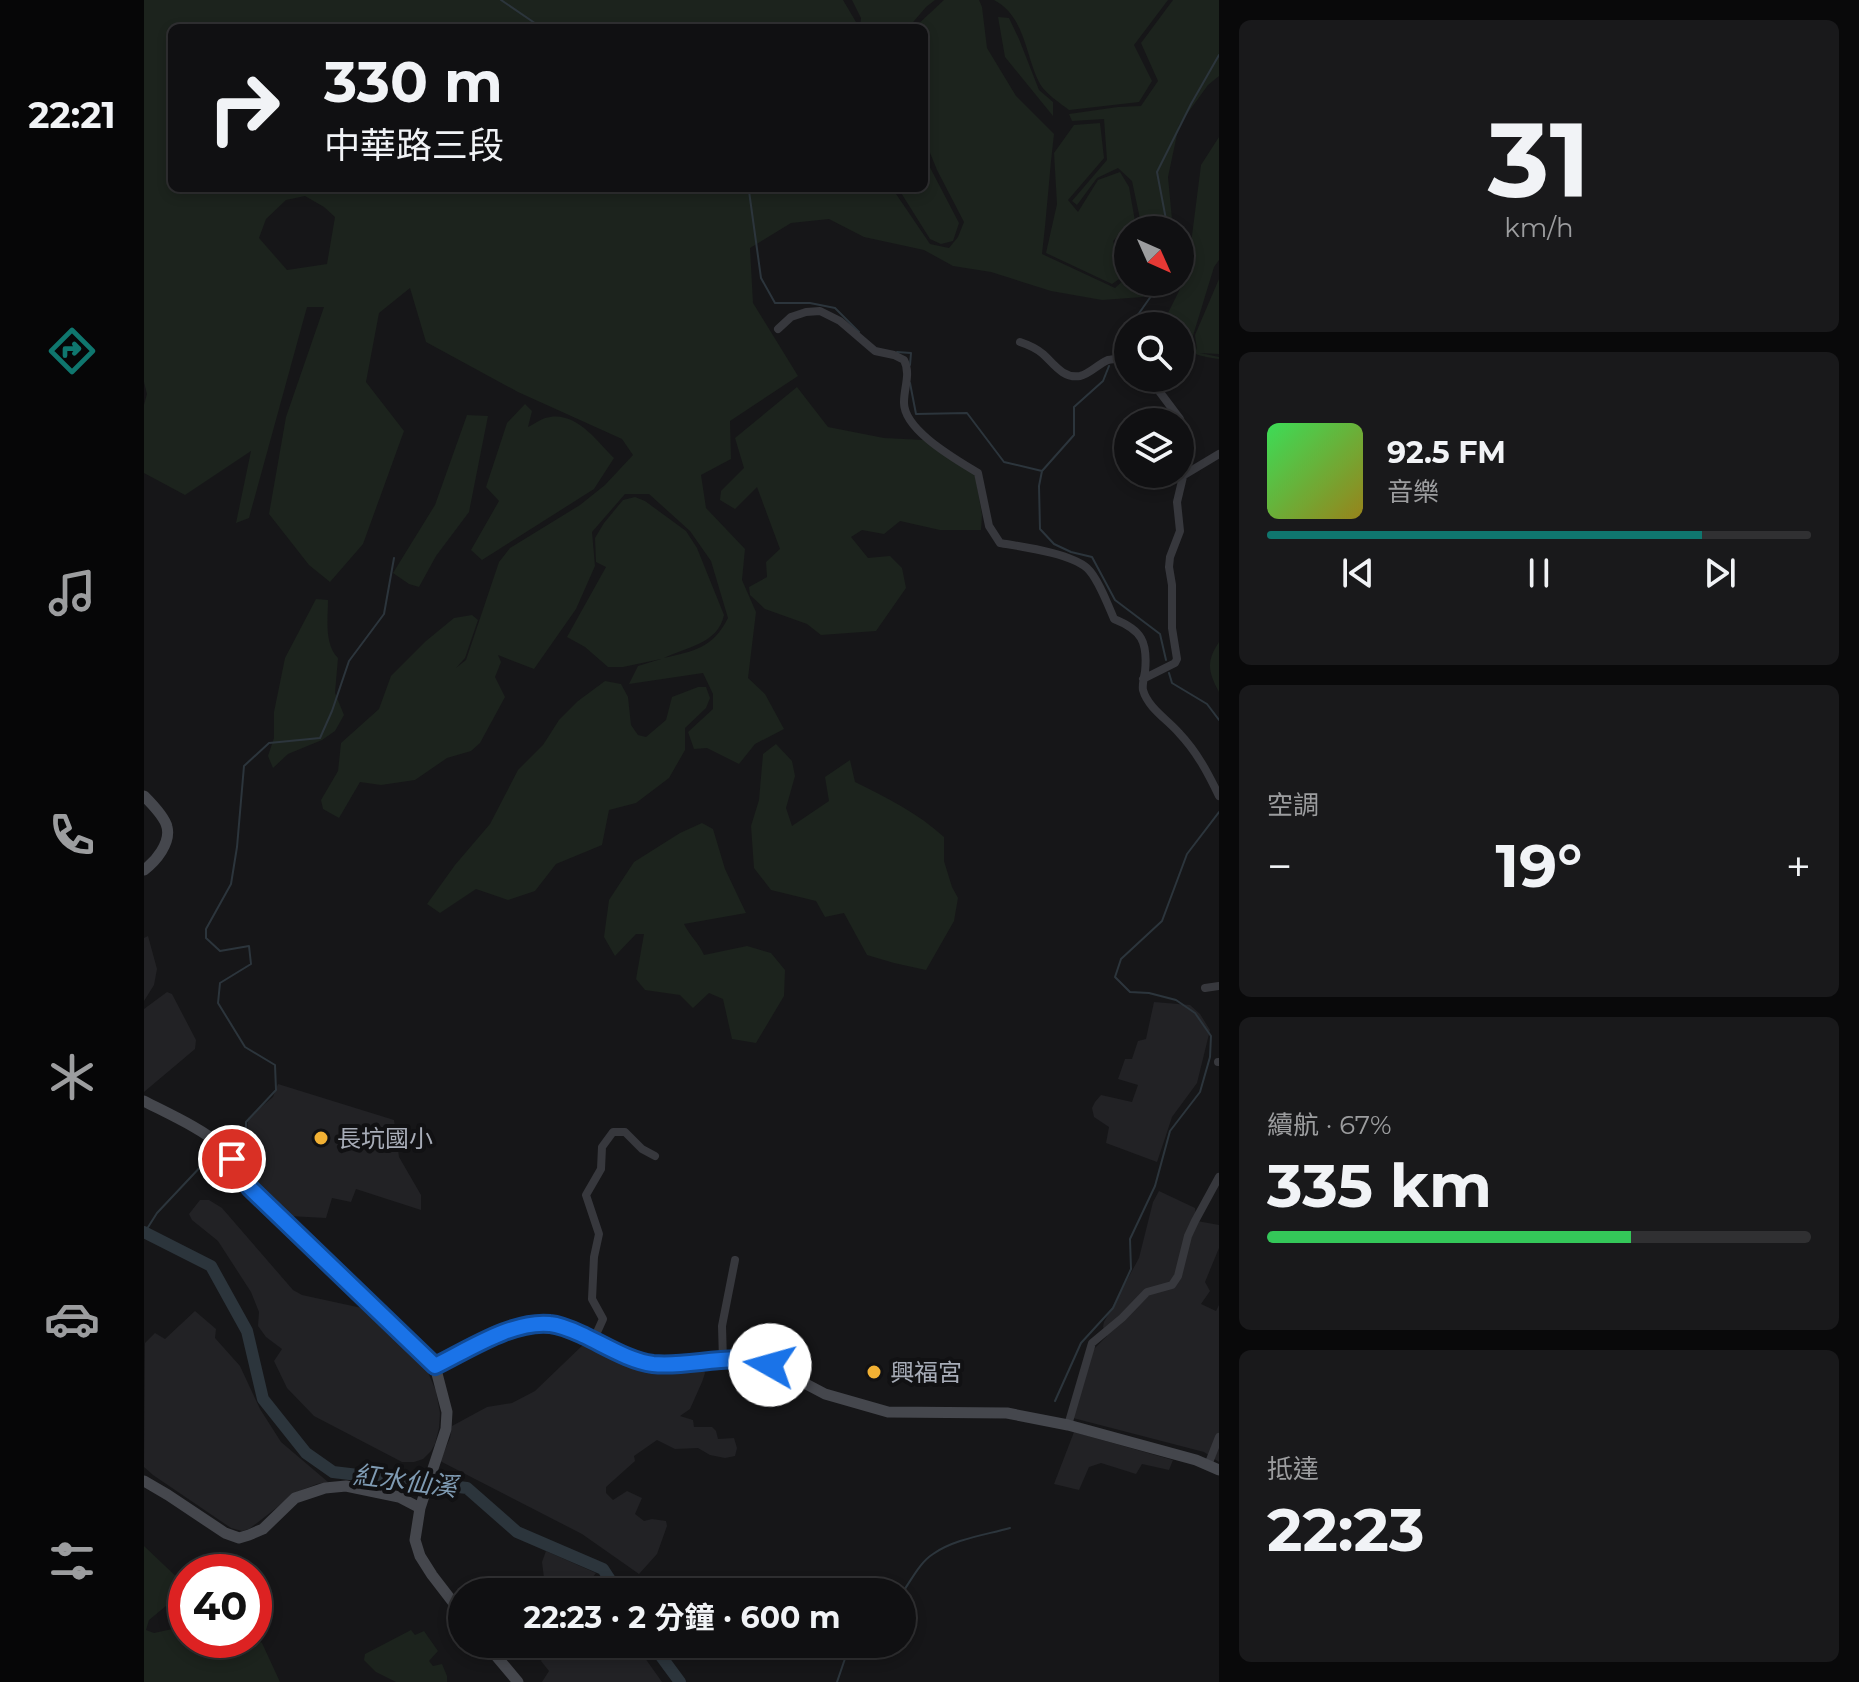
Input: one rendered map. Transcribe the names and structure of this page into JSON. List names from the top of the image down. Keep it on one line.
{"water":["紅水仙溪"],"places":["長坑國小","興福宮"],"north":"bottom right","page":{"tabs":"22:21","tile":[["31","km/h"],"空調",["續航 · 67%","335 km"],["抵達","22:23"]],"turn":["330 m","中華路三段"],"song":["92.5 FM","音樂"],"heat":["−","19°","+"],"limit":"40","trip":"22:23 · 2 分鐘 · 600 m"}}
